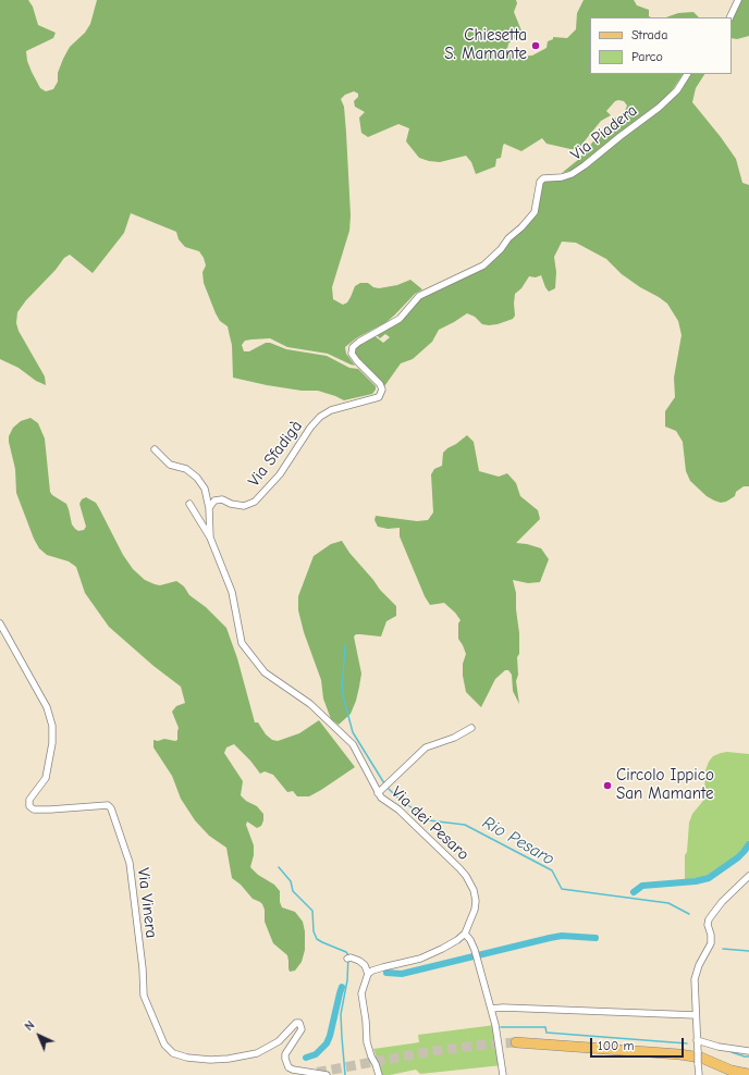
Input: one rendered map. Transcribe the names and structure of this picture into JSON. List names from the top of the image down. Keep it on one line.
{"streets":{"street":["Via Piadera","Via Sfadigà","Via dei Pesaro","Via Vinera"]},"crossings":[["Via Piadera","Via Sfadigà"]],"water":["Rio Pesaro"],"places":["Chiesetta S. Mamante","Circolo Ippico San Mamante"],"legend":["Strada","Parco"],"scale_bar":"100 m","north":"top left"}
